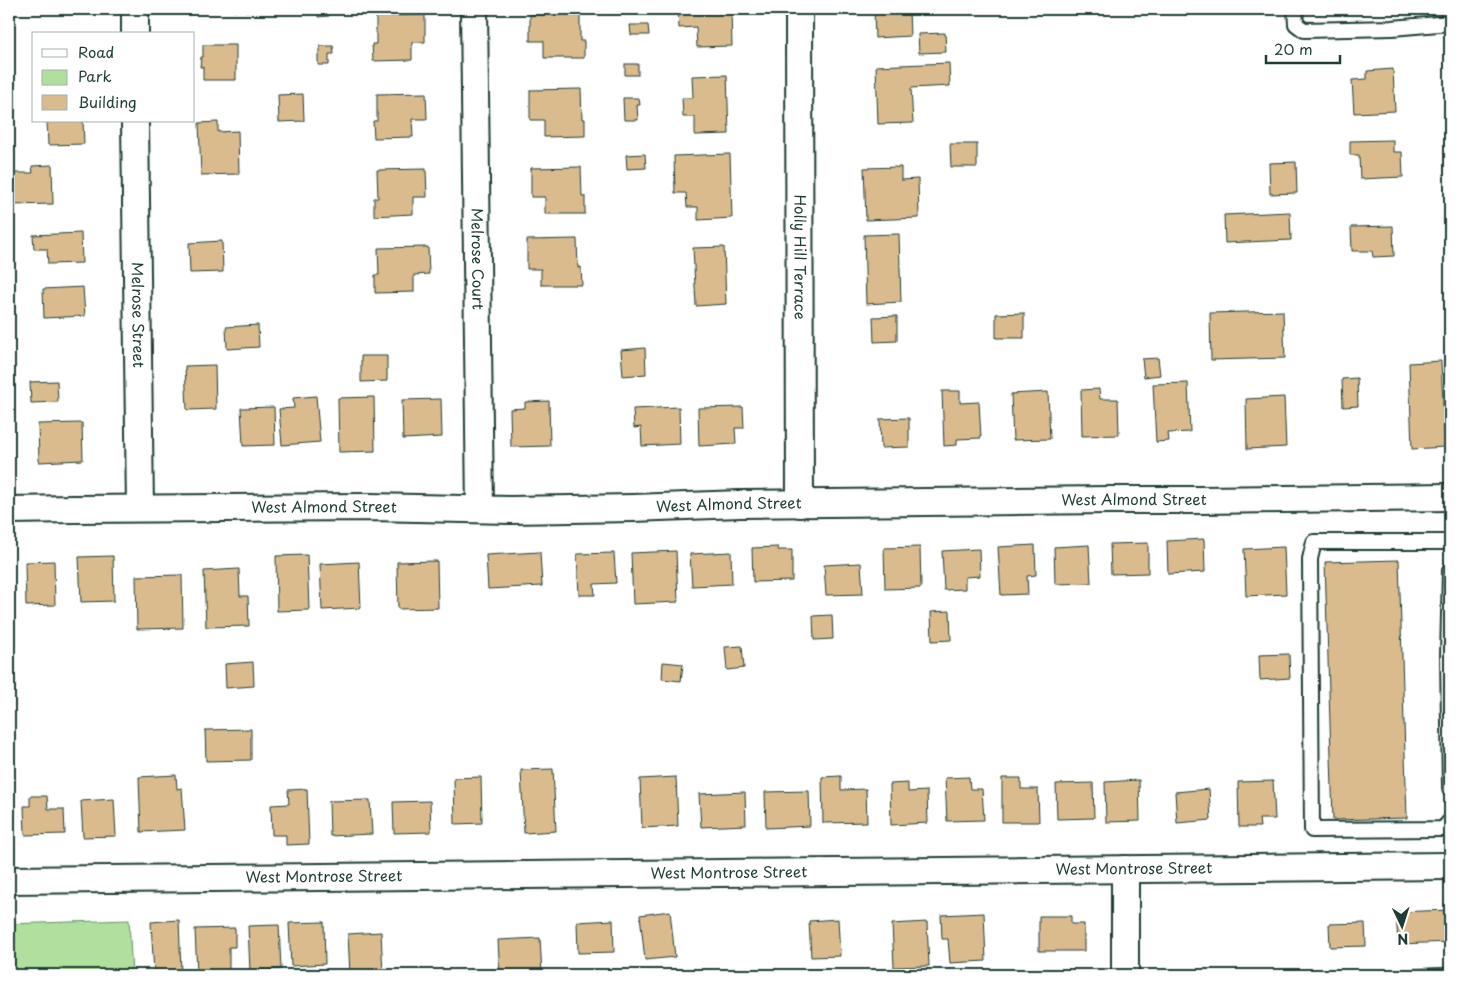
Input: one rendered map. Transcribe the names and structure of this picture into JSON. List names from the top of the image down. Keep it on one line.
{"streets":{"street":["Holly Hill Terrace","Melrose Court","Melrose Street","West Almond Street","West Montrose Street"]},"crossings":[["Holly Hill Terrace","West Almond Street"],["Melrose Court","West Almond Street"],["Melrose Street","West Almond Street"]],"legend":["Road","Park","Building"],"scale_bar":"20 m","north":"bottom"}
